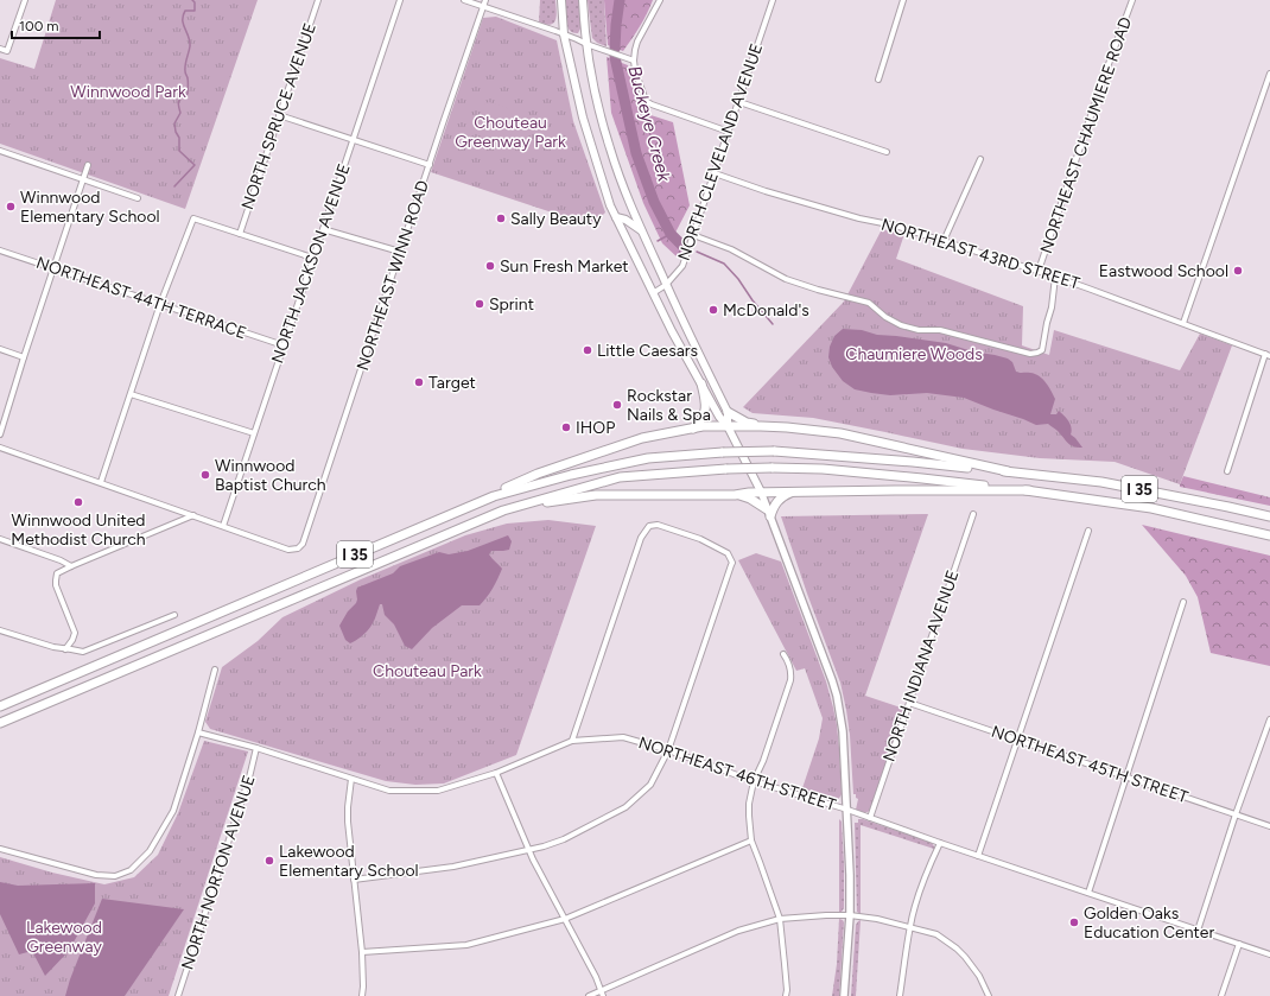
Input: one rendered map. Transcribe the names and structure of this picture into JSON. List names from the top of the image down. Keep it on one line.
{"streets":{"highway":["I 35"],"street":["NORTH SPRUCE AVENUE","NORTHEAST CHAUMIERE ROAD","NORTH CLEVELAND AVENUE","NORTHEAST 43RD STREET","NORTH JACKSON AVENUE","NORTHEAST WINN ROAD","NORTHEAST 44TH TERRACE","NORTH INDIANA AVENUE","NORTHEAST 45TH STREET","NORTHEAST 46TH STREET","NORTH NORTON AVENUE"]},"crossings":[["NORTHEAST CHAUMIERE ROAD","NORTH CLEVELAND AVENUE"],["NORTHEAST CHAUMIERE ROAD","NORTHEAST 43RD STREET"],["NORTH CLEVELAND AVENUE","NORTHEAST 43RD STREET"],["NORTH JACKSON AVENUE","NORTHEAST WINN ROAD"],["NORTH JACKSON AVENUE","NORTHEAST 44TH TERRACE"],["NORTH INDIANA AVENUE","NORTHEAST 45TH STREET"],["NORTH INDIANA AVENUE","NORTHEAST 46TH STREET"],["NORTHEAST 46TH STREET","NORTH NORTON AVENUE"]],"water":["Buckeye Creek"],"parks":["Winnwood Park","Chouteau Greenway Park","Chaumiere Woods","Chouteau Park","Lakewood Greenway"],"places":["Winnwood Elementary School","Sally Beauty","Sun Fresh Market","Eastwood School","Sprint","McDonald's","Little Caesars","Target","Rockstar Nails & Spa","IHOP","Winnwood Baptist Church","Winnwood United Methodist Church","Lakewood Elementary School","Golden Oaks Education Center"],"scale_bar":"100 m"}
